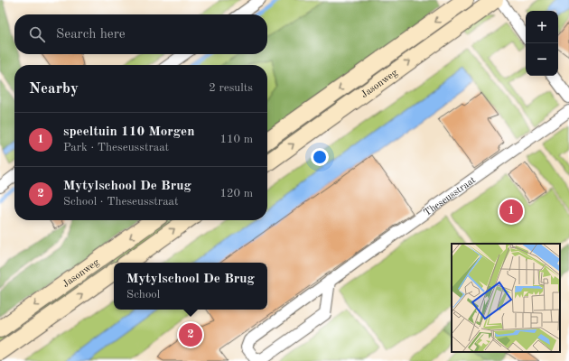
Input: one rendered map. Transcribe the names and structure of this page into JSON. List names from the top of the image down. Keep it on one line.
{"streets":{"street":["Jasonweg","Theseusstraat"]},"page":{"map_buttons":["+","−"],"search":"Search here","heading":["Nearby","2 results"],"list":[{"mark":"1","name":"speeltuin 110 Morgen","note":"Park · Theseusstraat","value":"110 m"},{"mark":"2","name":"Mytylschool De Brug","note":"School · Theseusstraat","value":"120 m"}],"pins":["1","2"],"popup":["Mytylschool De Brug","School"]}}
